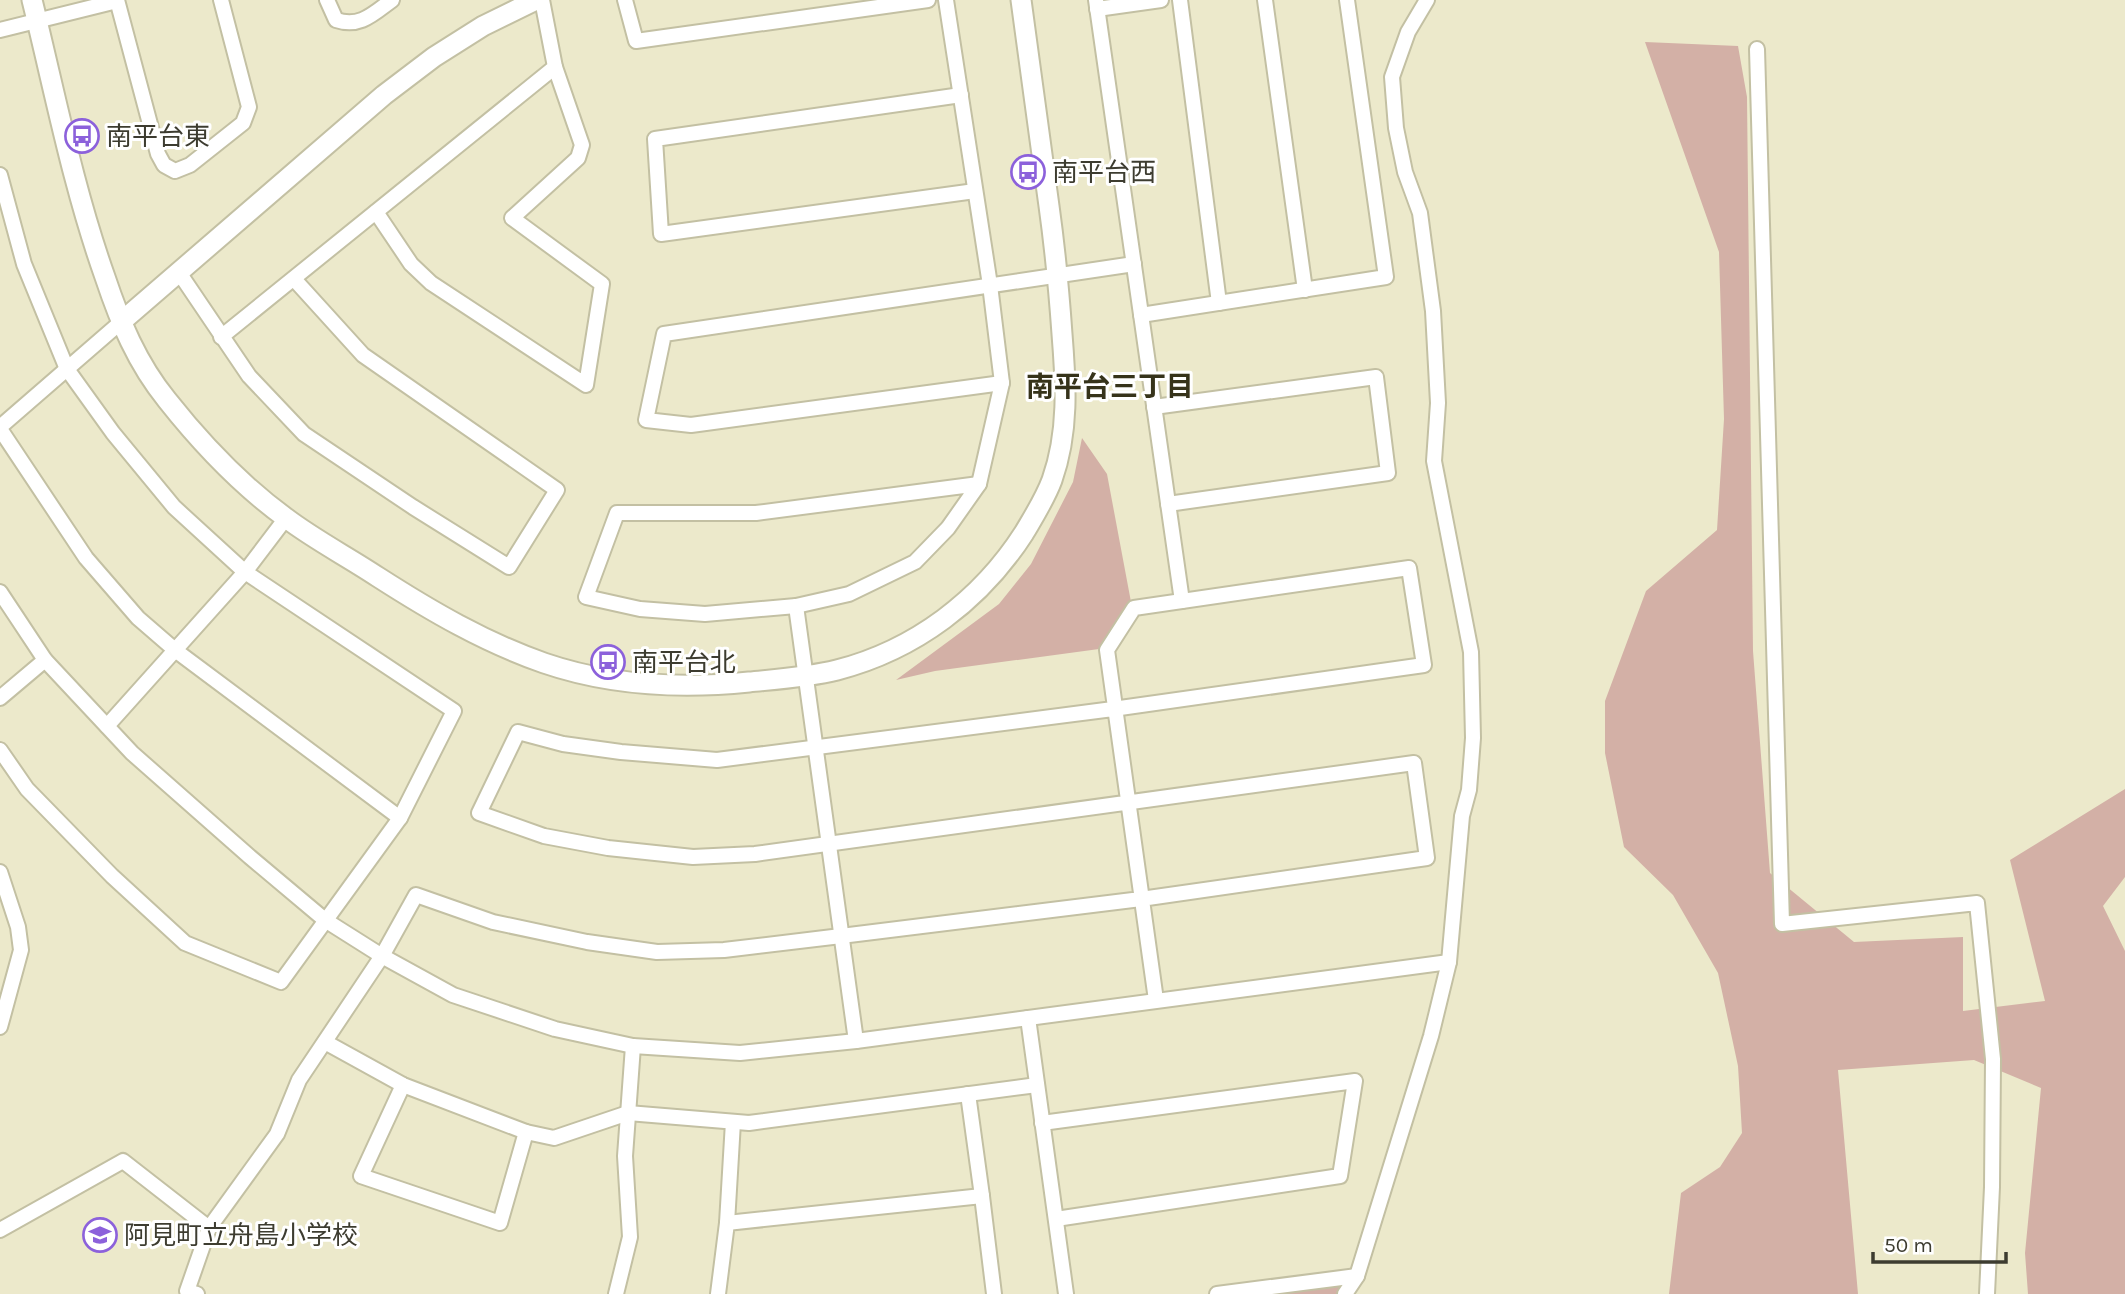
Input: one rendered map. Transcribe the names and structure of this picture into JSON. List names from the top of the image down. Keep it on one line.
{"districts":["南平台三丁目"],"places":{"bus stop":["南平台東","南平台西","南平台北"],"school or university":["阿見町立舟島小学校"]},"scale_bar":"50 m"}
